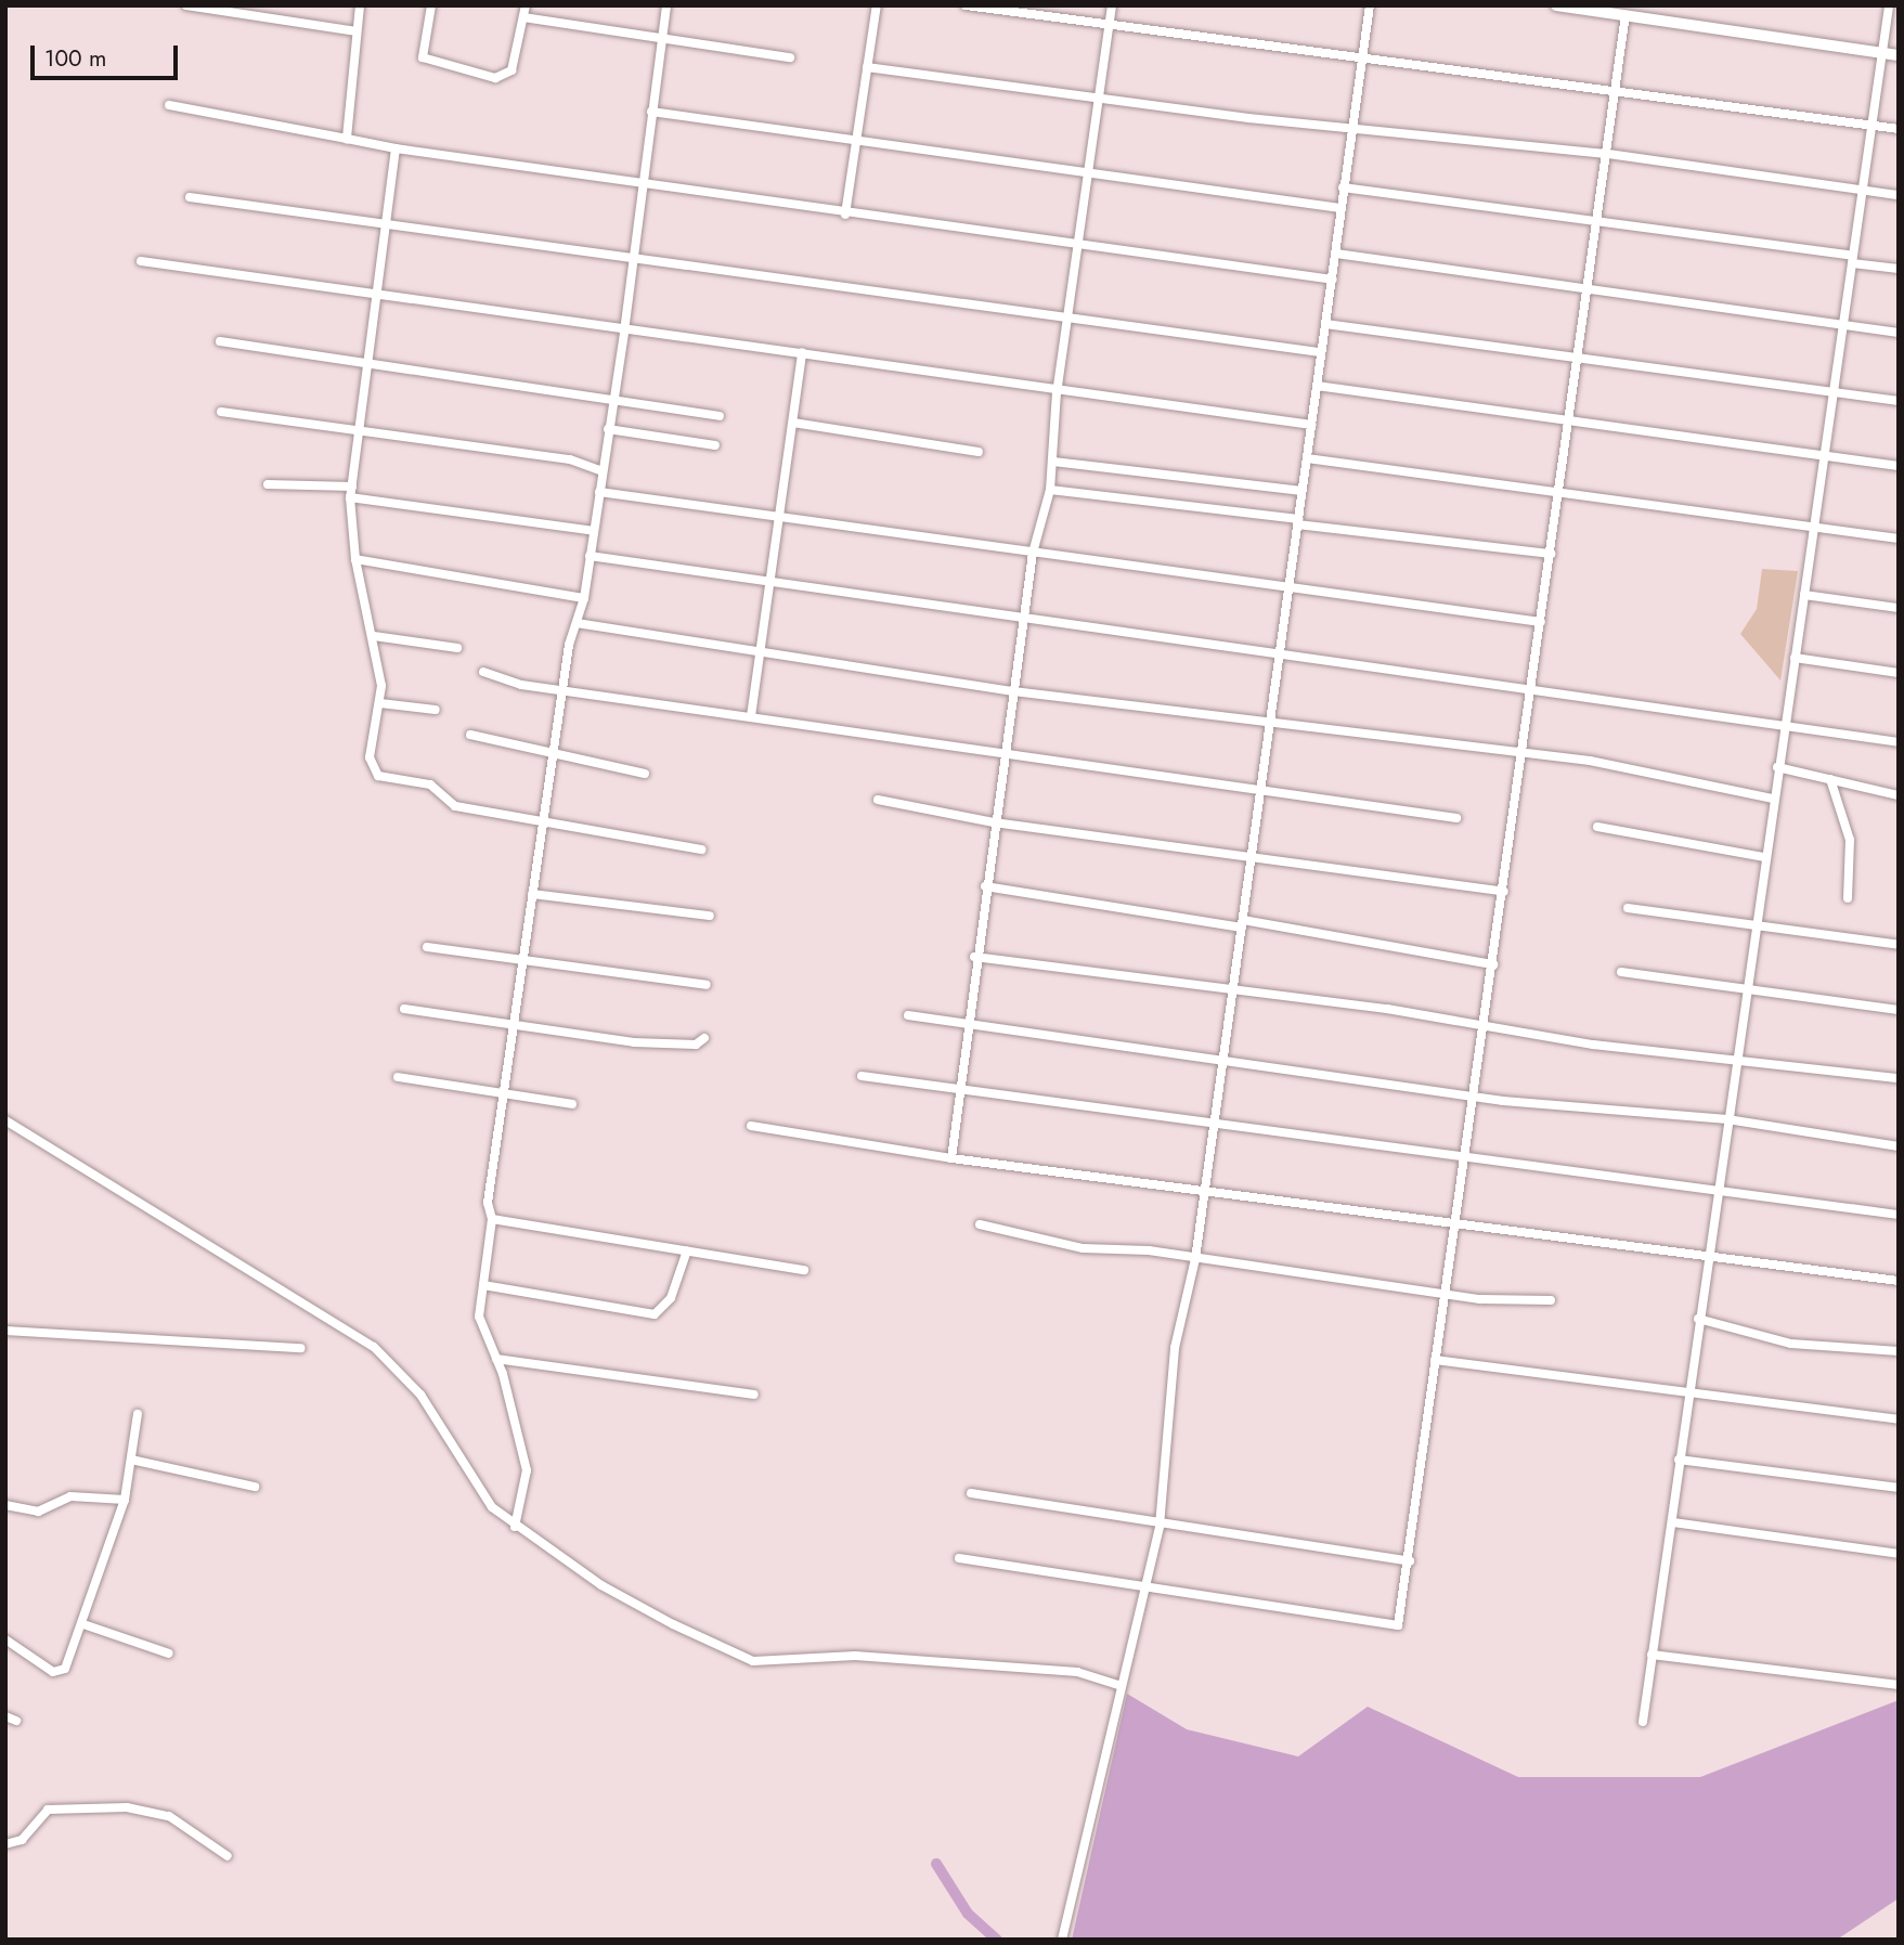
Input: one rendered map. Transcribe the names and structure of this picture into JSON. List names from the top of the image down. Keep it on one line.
{"scale_bar":"100 m"}
